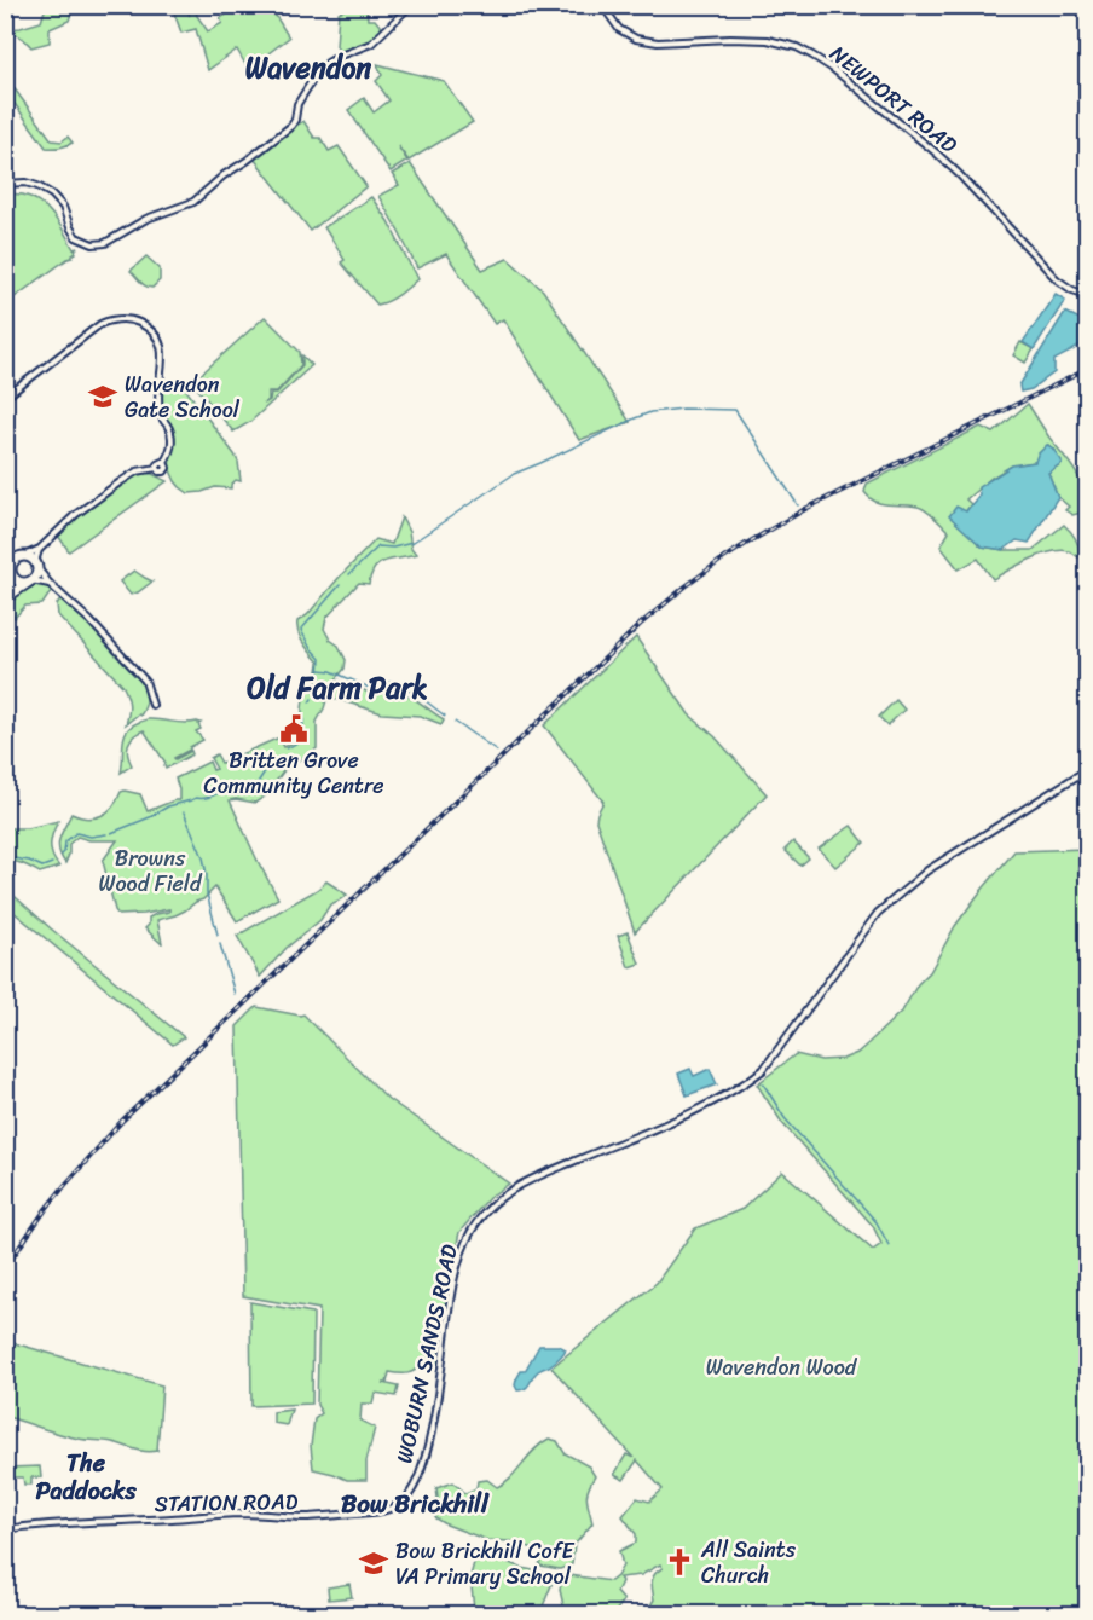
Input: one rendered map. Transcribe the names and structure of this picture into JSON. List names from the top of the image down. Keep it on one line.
{"streets":{"street":["NEWPORT ROAD","WOBURN SANDS ROAD","STATION ROAD"]},"crossings":[["WOBURN SANDS ROAD","STATION ROAD"]],"districts":["Wavendon","Old Farm Park","The Paddocks","Bow Brickhill"],"parks":["Browns Wood Field","Wavendon Wood"],"places":{"school or university":["Wavendon Gate School","Bow Brickhill CofE VA Primary School"],"public building":["Britten Grove Community Centre"],"church":["All Saints Church"]}}
